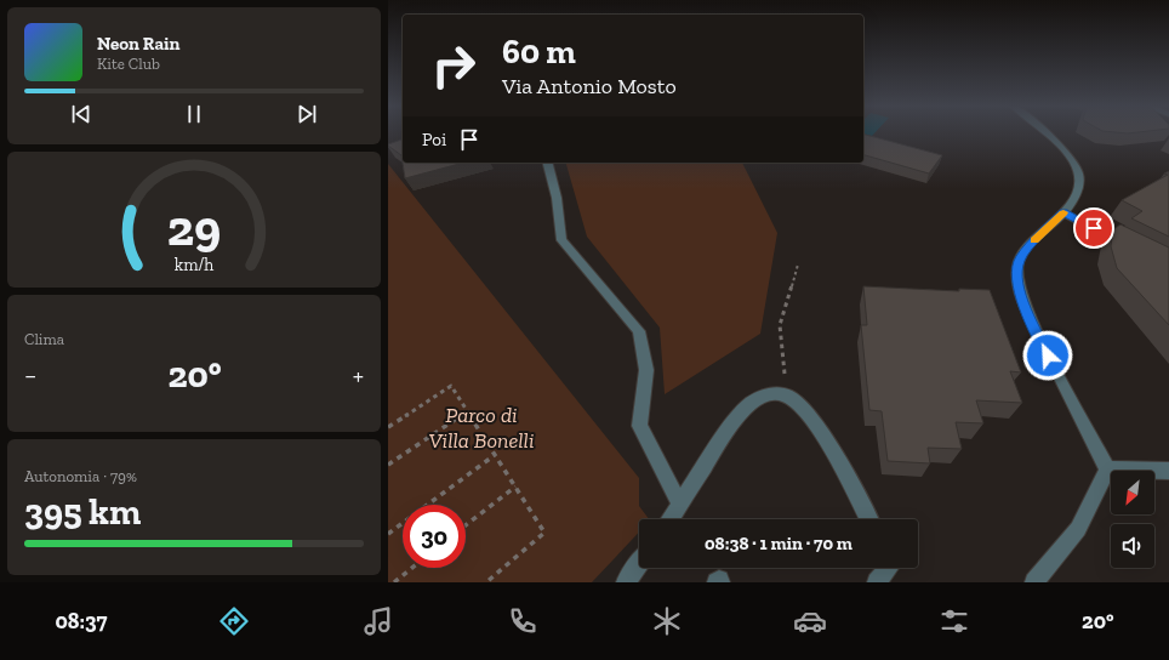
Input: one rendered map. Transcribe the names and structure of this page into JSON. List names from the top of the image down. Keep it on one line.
{"parks":["Parco di Villa Bonelli"],"north":"bottom left","page":{"turn":["60 m","Via Antonio Mosto"],"song":["Neon Rain","Kite Club"],"then":"Poi","tile":["Clima",["Autonomia · 79%","395 km"]],"heat":["−","20°","+"],"limit":"30","trip":"08:38 · 1 min · 70 m","tabs":["08:37","20°"],"gauge":["29","km/h"]}}
